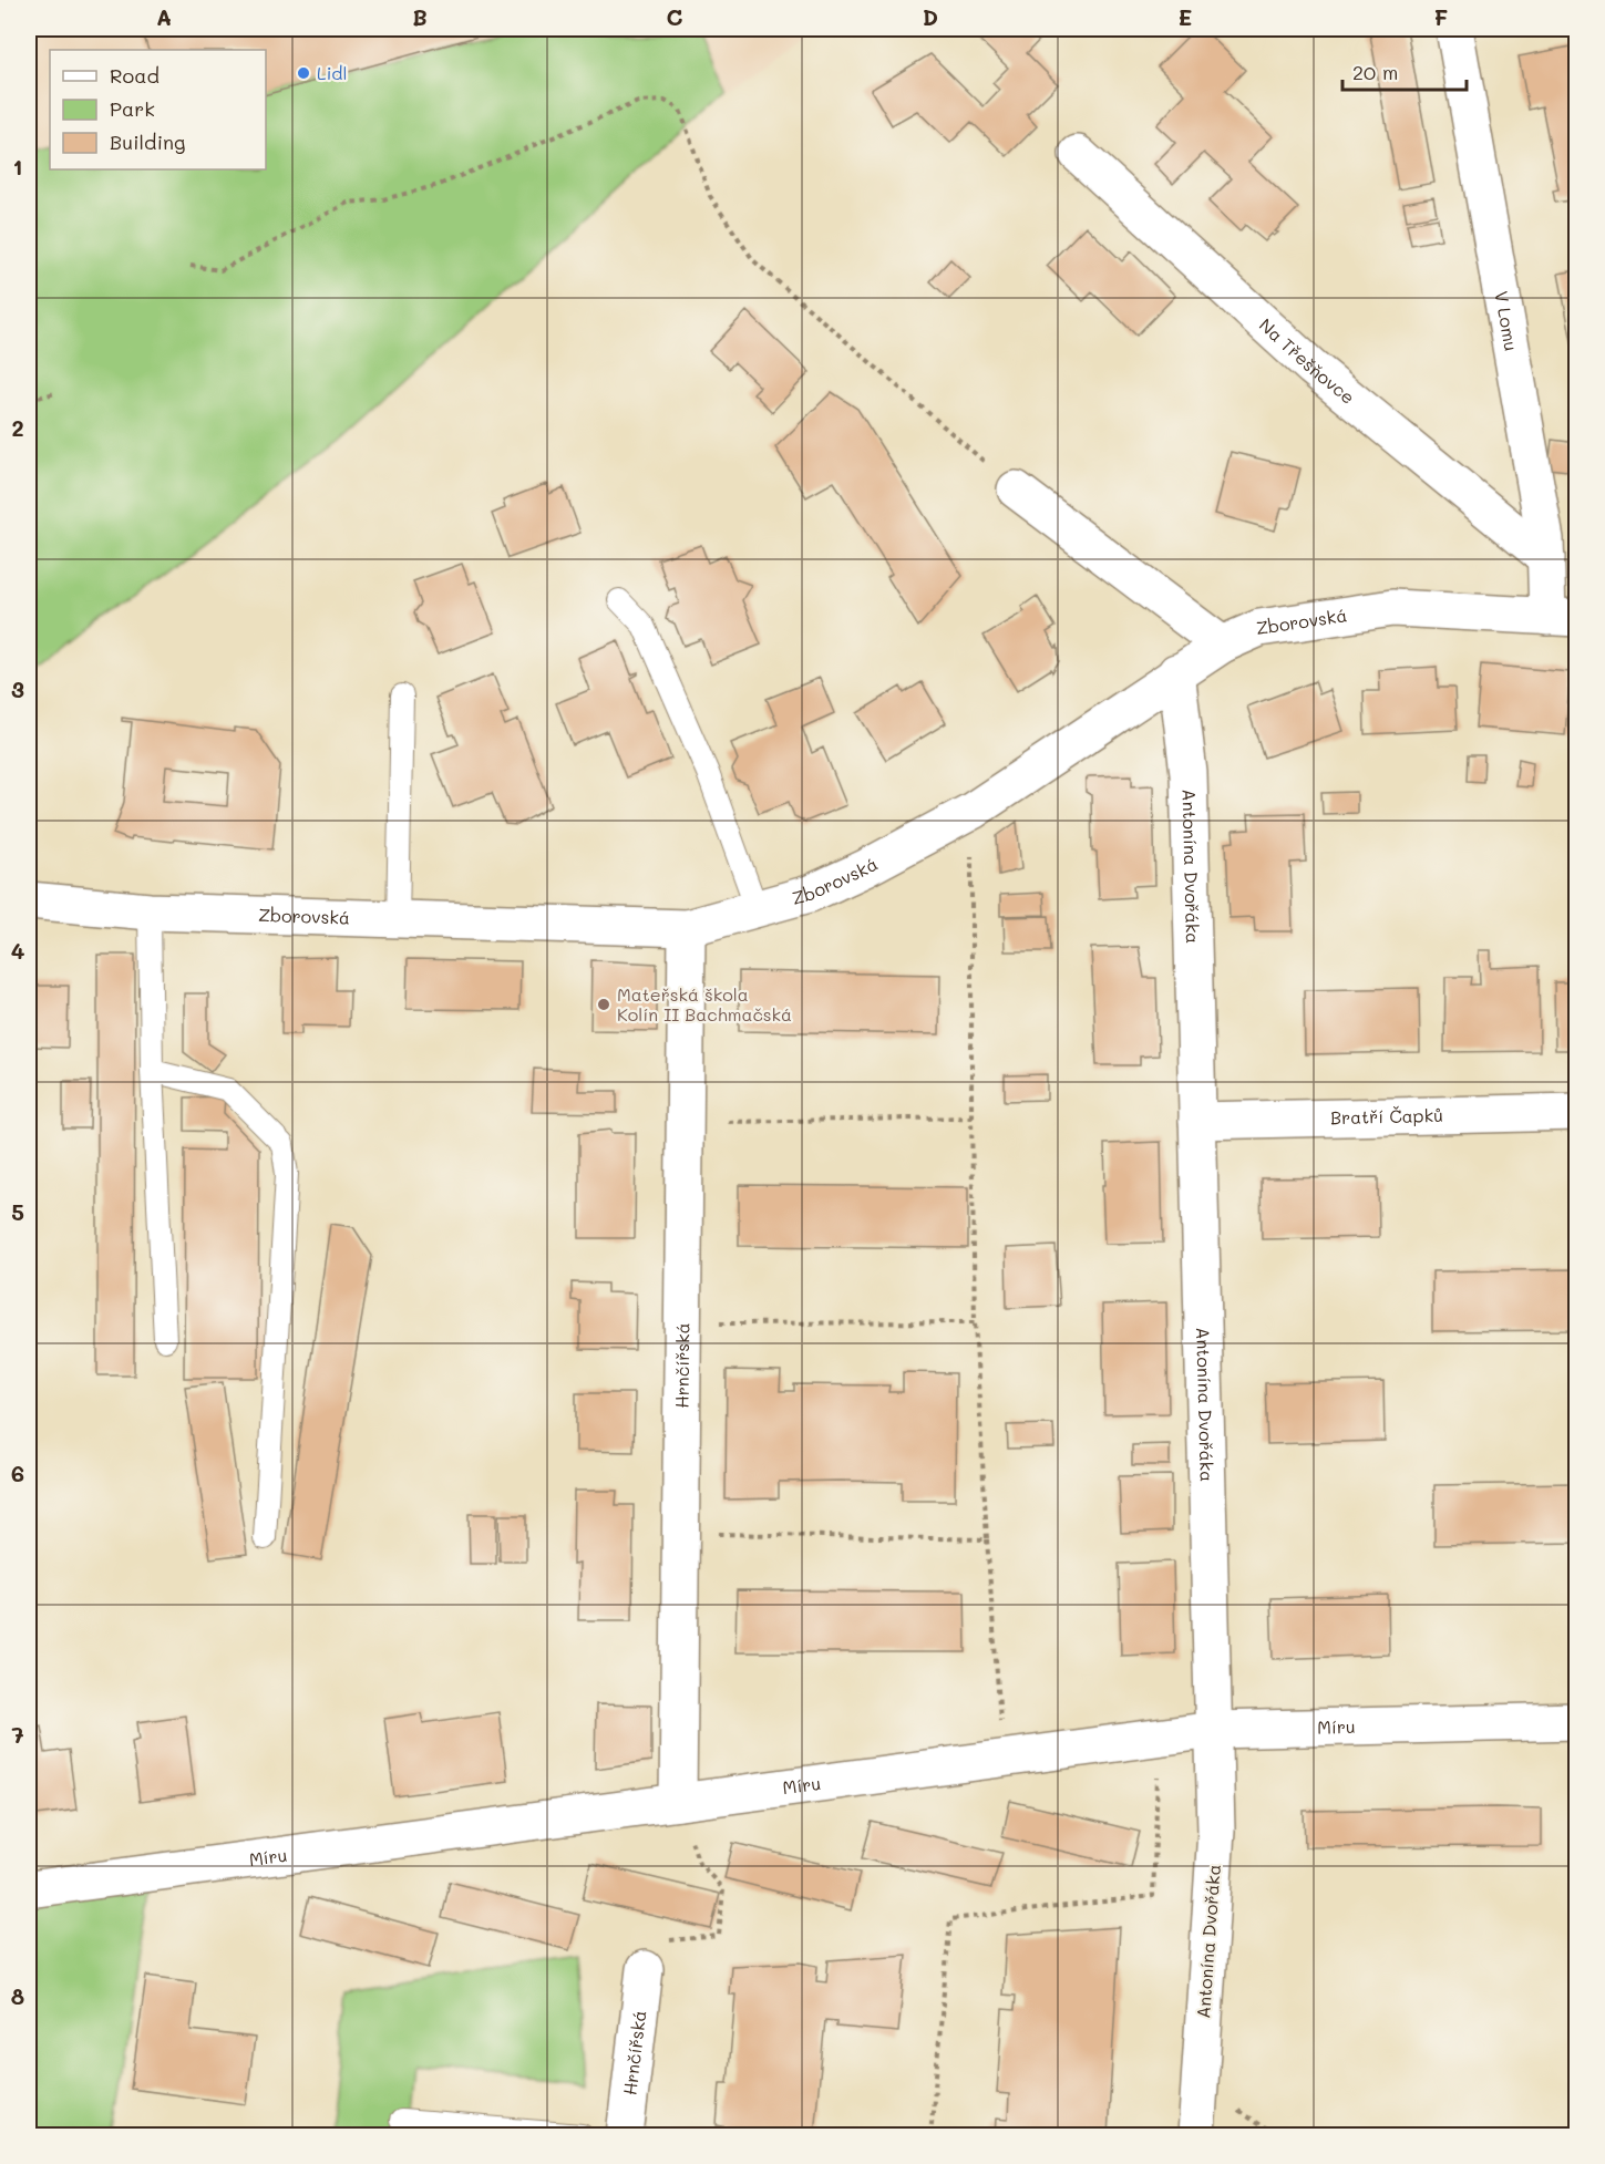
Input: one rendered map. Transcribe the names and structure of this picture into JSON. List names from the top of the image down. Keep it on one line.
{"streets":{"street":["V Lomu","Na Třešňovce","Zborovská","Antonína Dvořáka","Bratří Čapků","Hrnčířská","Míru"]},"crossings":[["V Lomu","Na Třešňovce"],["V Lomu","Zborovská"],["Zborovská","Antonína Dvořáka"],["Zborovská","Hrnčířská"],["Antonína Dvořáka","Bratří Čapků"],["Antonína Dvořáka","Míru"],["Hrnčířská","Míru"]],"places":["Lidl","Mateřská škola Kolín II Bachmačská"],"legend":["Road","Park","Building"],"scale_bar":"20 m","grid":{"columns":["A","B","C","D","E","F"],"rows":["1","2","3","4","5","6","7","8"]}}
